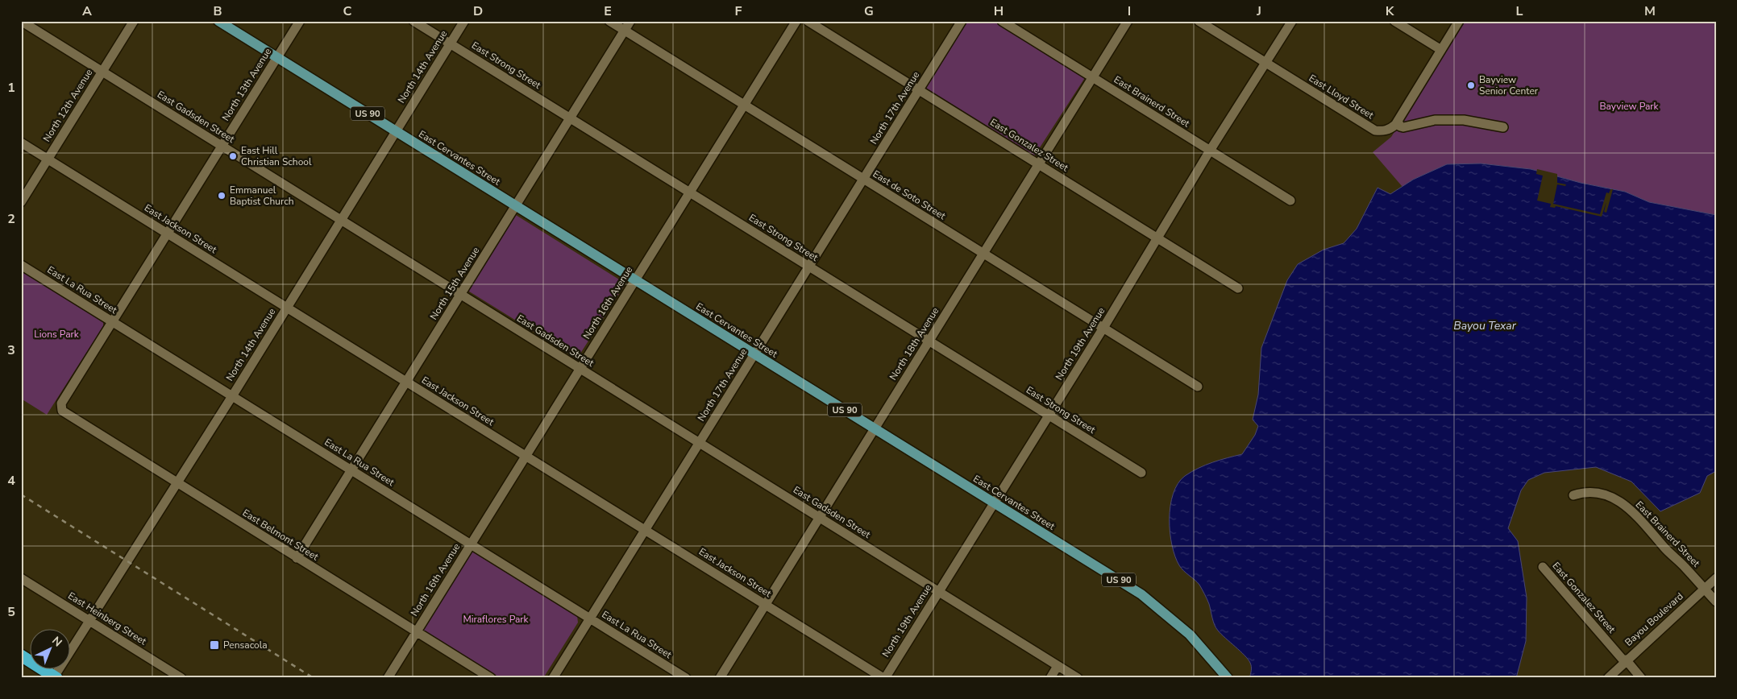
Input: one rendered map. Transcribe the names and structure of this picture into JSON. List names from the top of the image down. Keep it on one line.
{"streets":{"main road":["US 90","East Cervantes Street"],"street":["East Strong Street","North 14th Avenue","North 13th Avenue","East Lloyd Street","East Brainerd Street","North 12th Avenue","North 17th Avenue","East Gadsden Street","East Gonzalez Street","East de Soto Street","East Jackson Street","North 15th Avenue","East La Rua Street","North 16th Avenue","North 18th Avenue","North 19th Avenue","East Belmont Street","East Heinberg Street","Bayou Boulevard"]},"crossings":[["East Strong Street","North 14th Avenue"],["East Strong Street","North 17th Avenue"],["East Strong Street","North 15th Avenue"],["East Strong Street","North 16th Avenue"],["East Strong Street","North 18th Avenue"],["East Strong Street","North 19th Avenue"],["North 14th Avenue","East Gadsden Street"],["North 14th Avenue","East Cervantes Street"],["North 14th Avenue","East Jackson Street"],["North 14th Avenue","East La Rua Street"],["North 14th Avenue","East Belmont Street"],["North 14th Avenue","East Heinberg Street"],["North 13th Avenue","East Gadsden Street"],["North 13th Avenue","East Cervantes Street"],["North 13th Avenue","East Jackson Street"],["North 13th Avenue","East La Rua Street"],["North 13th Avenue","East Belmont Street"],["East Lloyd Street","North 19th Avenue"],["East Brainerd Street","North 18th Avenue"],["East Brainerd Street","North 19th Avenue"],["East Brainerd Street","Bayou Boulevard"],["North 12th Avenue","East Gadsden Street"],["North 12th Avenue","East Jackson Street"],["North 17th Avenue","East Gadsden Street"],["North 17th Avenue","East Gonzalez Street"],["North 17th Avenue","East Cervantes Street"],["North 17th Avenue","East de Soto Street"],["North 17th Avenue","East Jackson Street"],["North 17th Avenue","East La Rua Street"],["East Gadsden Street","North 15th Avenue"],["East Gadsden Street","North 16th Avenue"],["East Gadsden Street","North 18th Avenue"],["East Gadsden Street","North 19th Avenue"],["East Gonzalez Street","North 18th Avenue"],["East Gonzalez Street","North 19th Avenue"],["East Gonzalez Street","Bayou Boulevard"],["East Cervantes Street","North 15th Avenue"],["East Cervantes Street","North 16th Avenue"],["East Cervantes Street","North 18th Avenue"],["East Cervantes Street","North 19th Avenue"],["East de Soto Street","North 15th Avenue"],["East de Soto Street","North 16th Avenue"],["East de Soto Street","North 18th Avenue"],["East de Soto Street","North 19th Avenue"],["East Jackson Street","North 15th Avenue"],["East Jackson Street","North 16th Avenue"],["East Jackson Street","North 18th Avenue"],["East Jackson Street","North 19th Avenue"],["North 15th Avenue","East La Rua Street"],["North 15th Avenue","East Belmont Street"],["East La Rua Street","North 16th Avenue"],["North 16th Avenue","East Belmont Street"]],"water":["Bayou Texar"],"parks":["Bayview Park","Lions Park","Miraflores Park"],"places":{"other":["Bayview Senior Center","East Hill Christian School","Emmanuel Baptist Church"],"transit":["Pensacola"]},"north":"top right","grid":{"columns":["A","B","C","D","E","F","G","H","I","J","K","L","M"],"rows":["1","2","3","4","5"]}}
